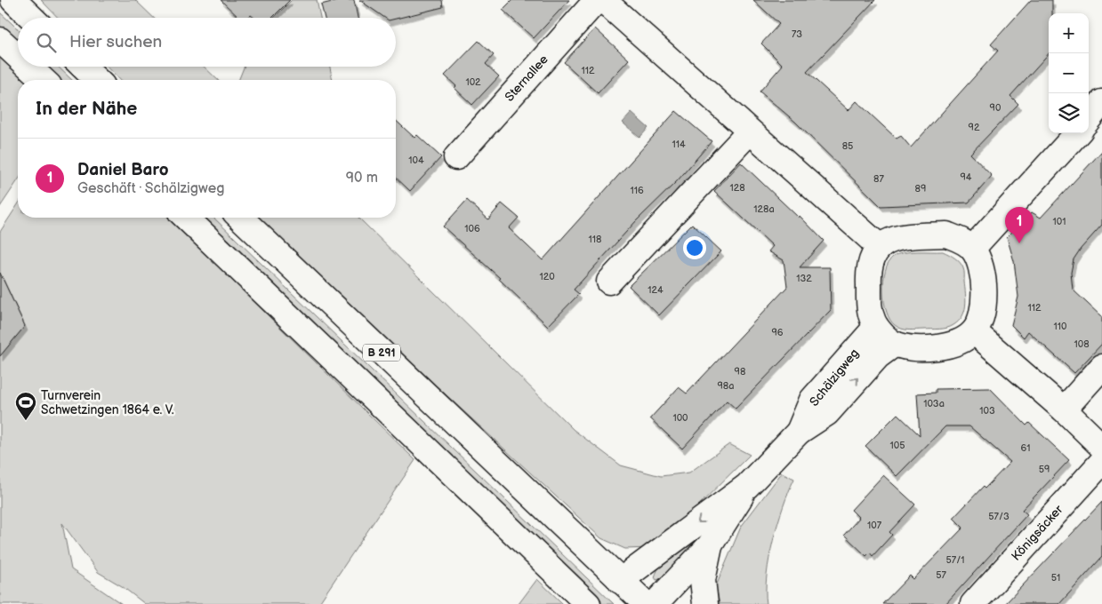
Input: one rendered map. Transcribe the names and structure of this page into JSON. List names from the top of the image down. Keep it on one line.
{"streets":{"street":["Sternallee","B 291","Schälzigweg","Königsäcker"]},"places":{"sports":["Turnverein Schwetzingen 1864 e. V."]},"house_numbers":["73","112","102","90","92","114","85","104","94","87","128","89","116","128a","101","106","118","120","132","124","112","110","96","108","98","98a","103a","103","100","105","61","59","57/3","107","57/1","57","51"],"page":{"map_buttons":["+","−"],"search":"Hier suchen","heading":"In der Nähe","list":[{"mark":"1","name":"Daniel Baro","note":"Geschäft · Schälzigweg","value":"90 m"}],"pins":"1"}}
